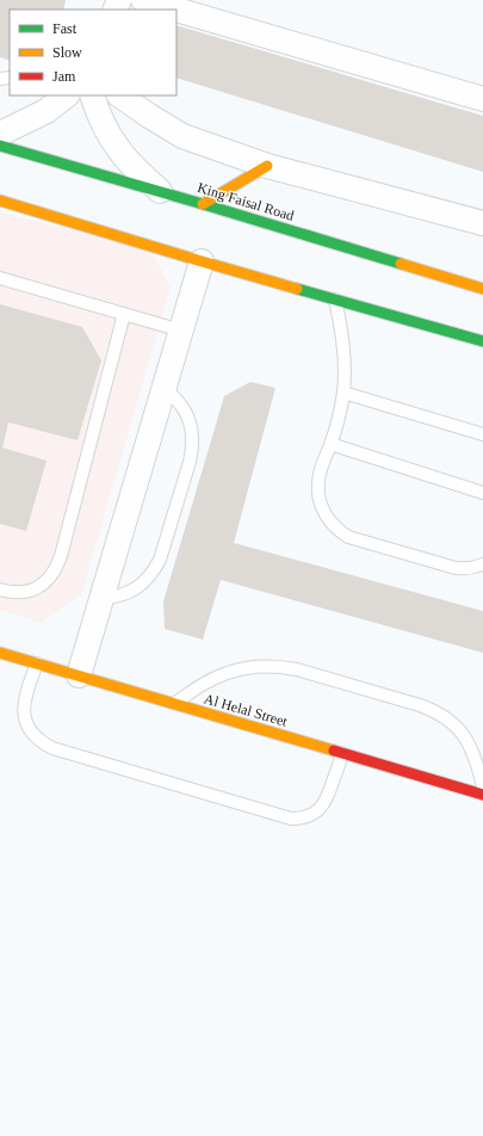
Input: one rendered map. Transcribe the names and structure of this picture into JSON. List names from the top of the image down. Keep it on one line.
{"streets":{"main road":["King Faisal Road","Al Helal Street"]},"legend":["Fast","Slow","Jam"]}
